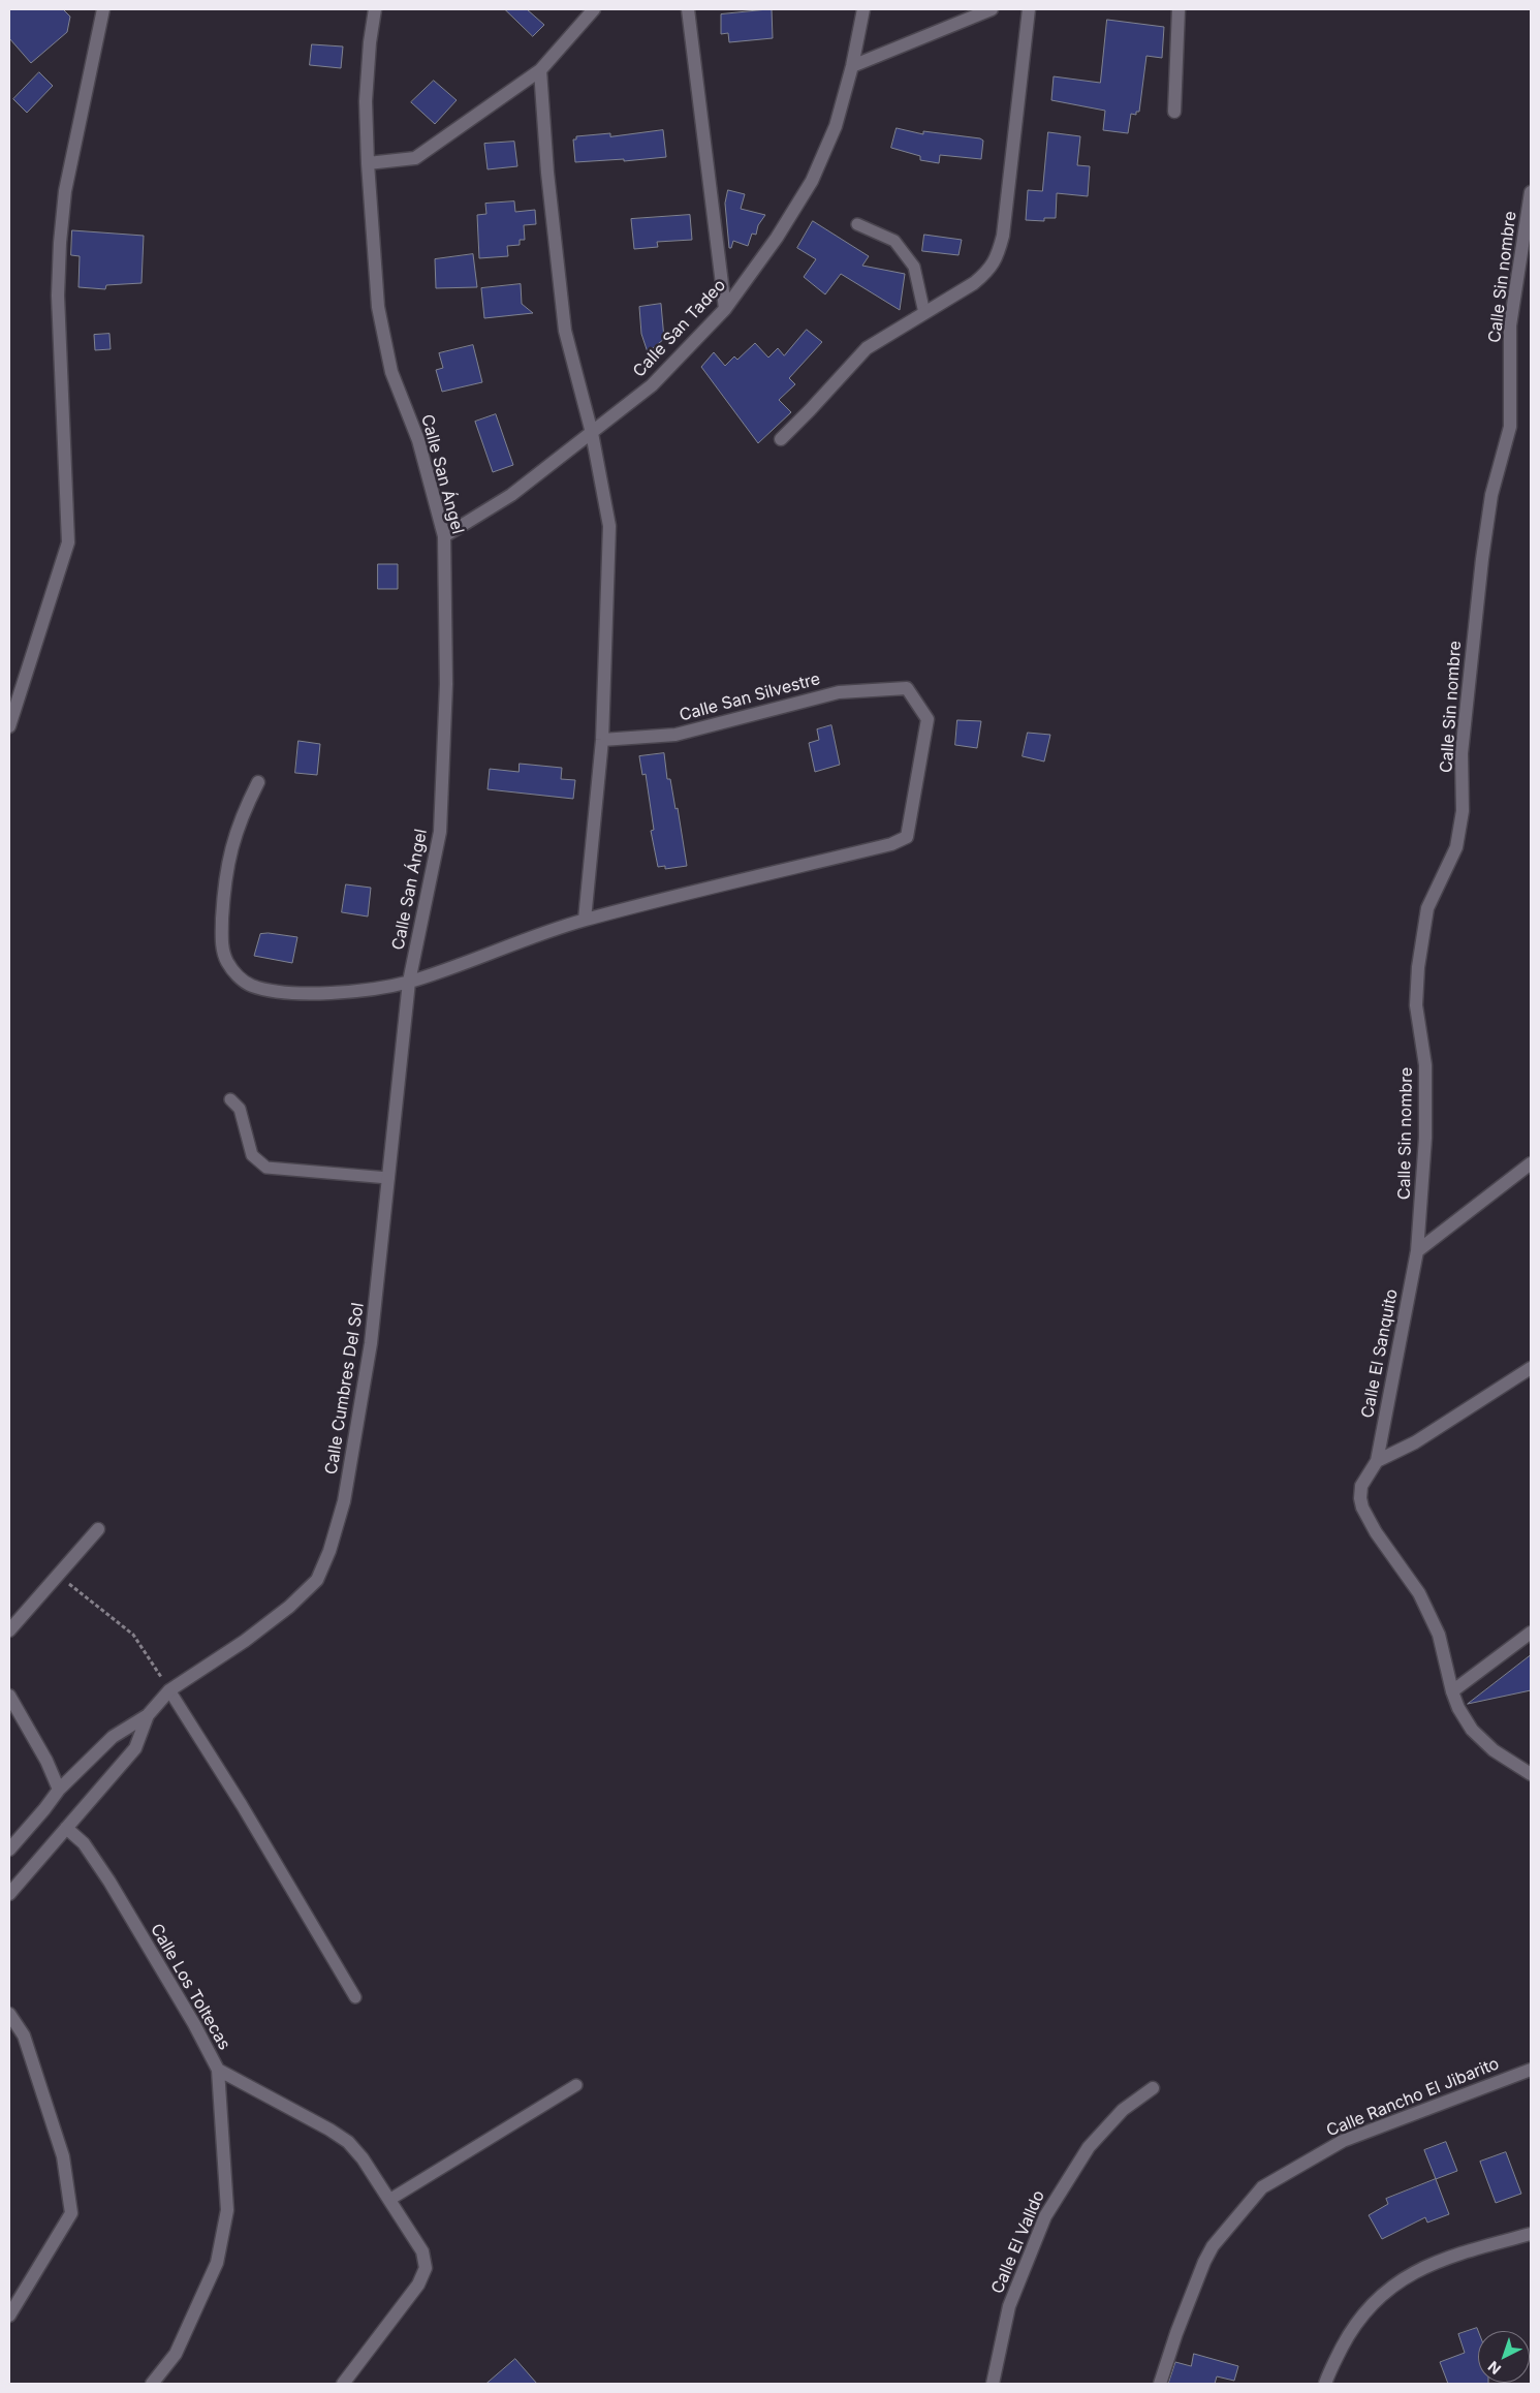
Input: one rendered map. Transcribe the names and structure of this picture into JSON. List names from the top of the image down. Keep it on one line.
{"streets":{"street":["Calle Sin nombre","Calle San Tadeo","Calle San Ángel","Calle San Silvestre","Calle El Sanquito","Calle Cumbres Del Sol","Calle Los Toltecas","Calle Rancho El Jibarito","Calle El Valldo"]},"crossings":[["Calle Sin nombre","Calle El Sanquito"],["Calle San Tadeo","Calle San Ángel"],["Calle San Ángel","Calle Cumbres Del Sol"],["Calle Cumbres Del Sol","Calle Los Toltecas"]],"north":"bottom left"}
